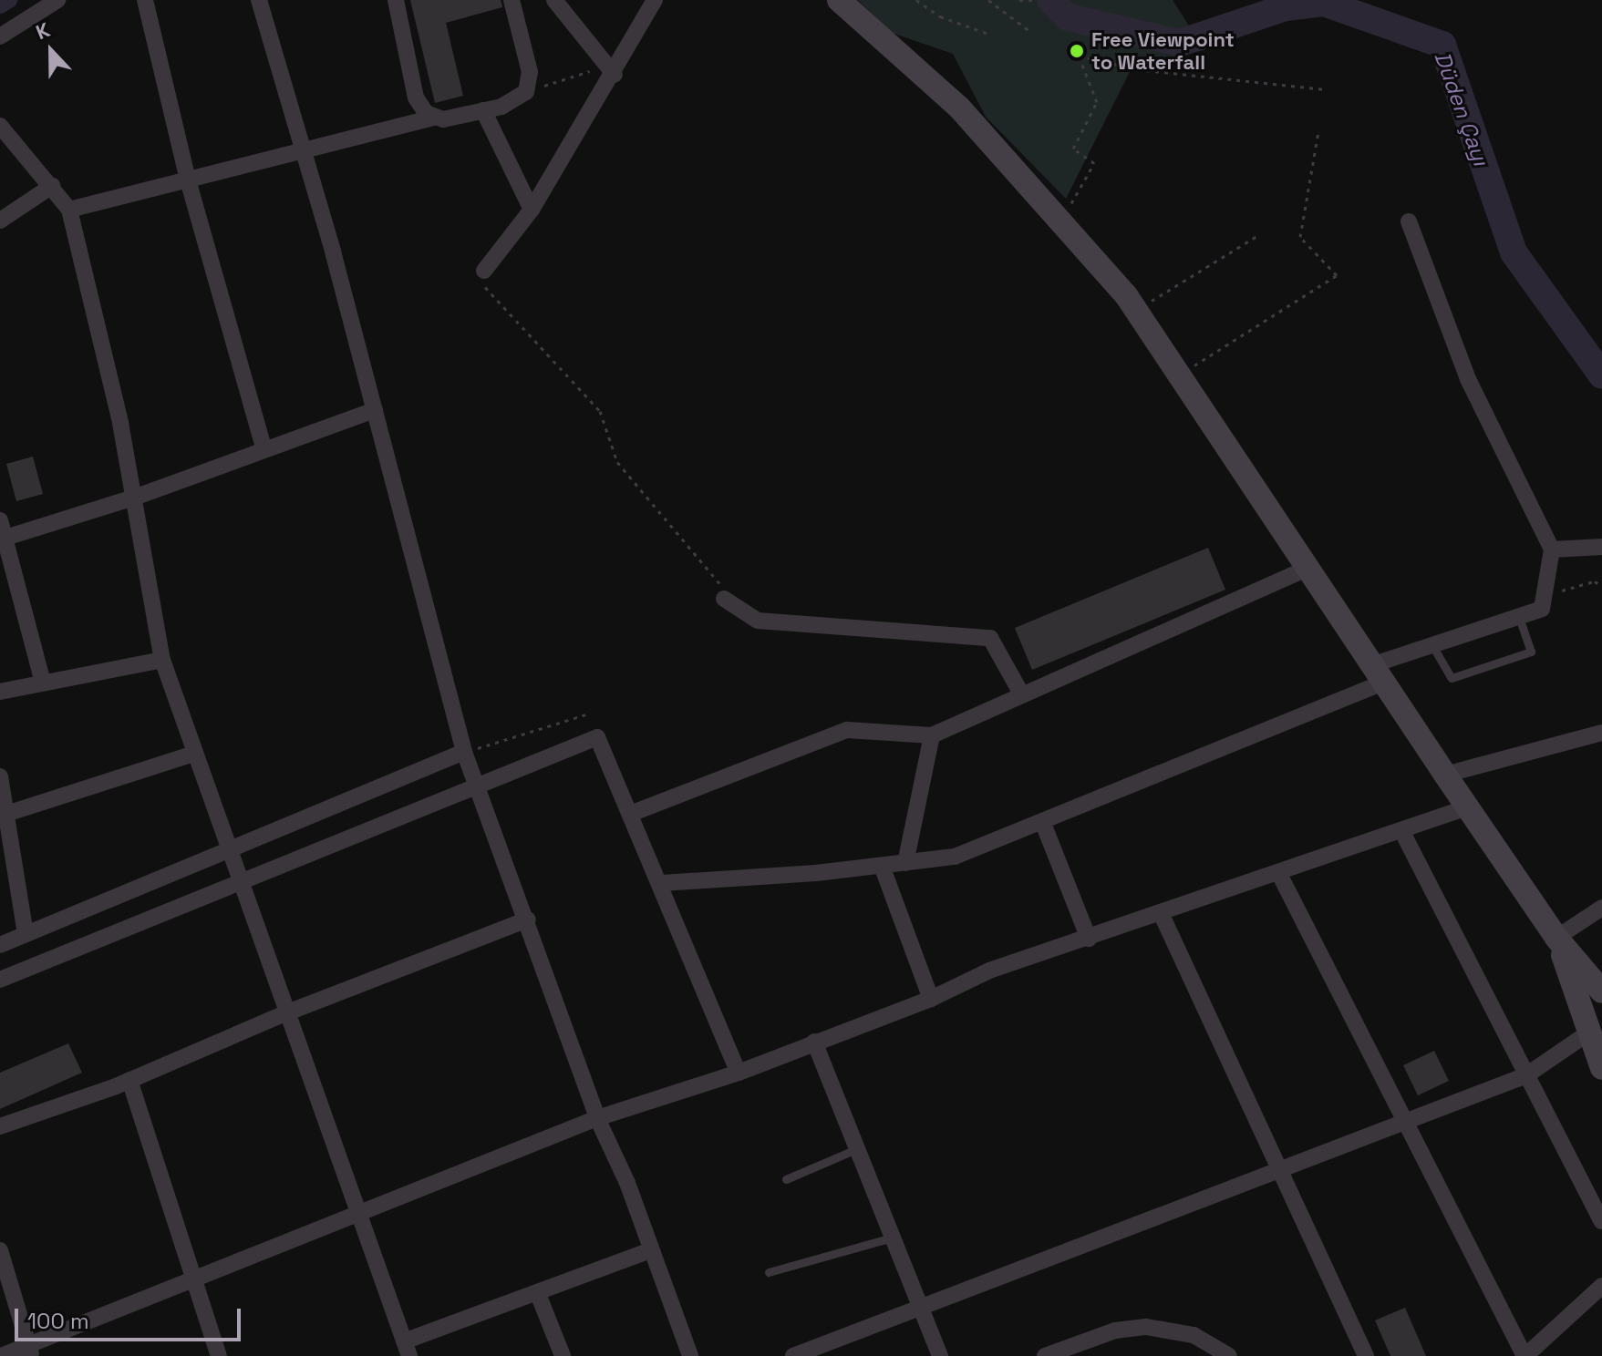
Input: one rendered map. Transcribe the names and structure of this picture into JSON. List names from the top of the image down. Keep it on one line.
{"water":["Düden Çayı"],"places":["Free Viewpoint to Waterfall"],"scale_bar":"100 m","north":"top"}
